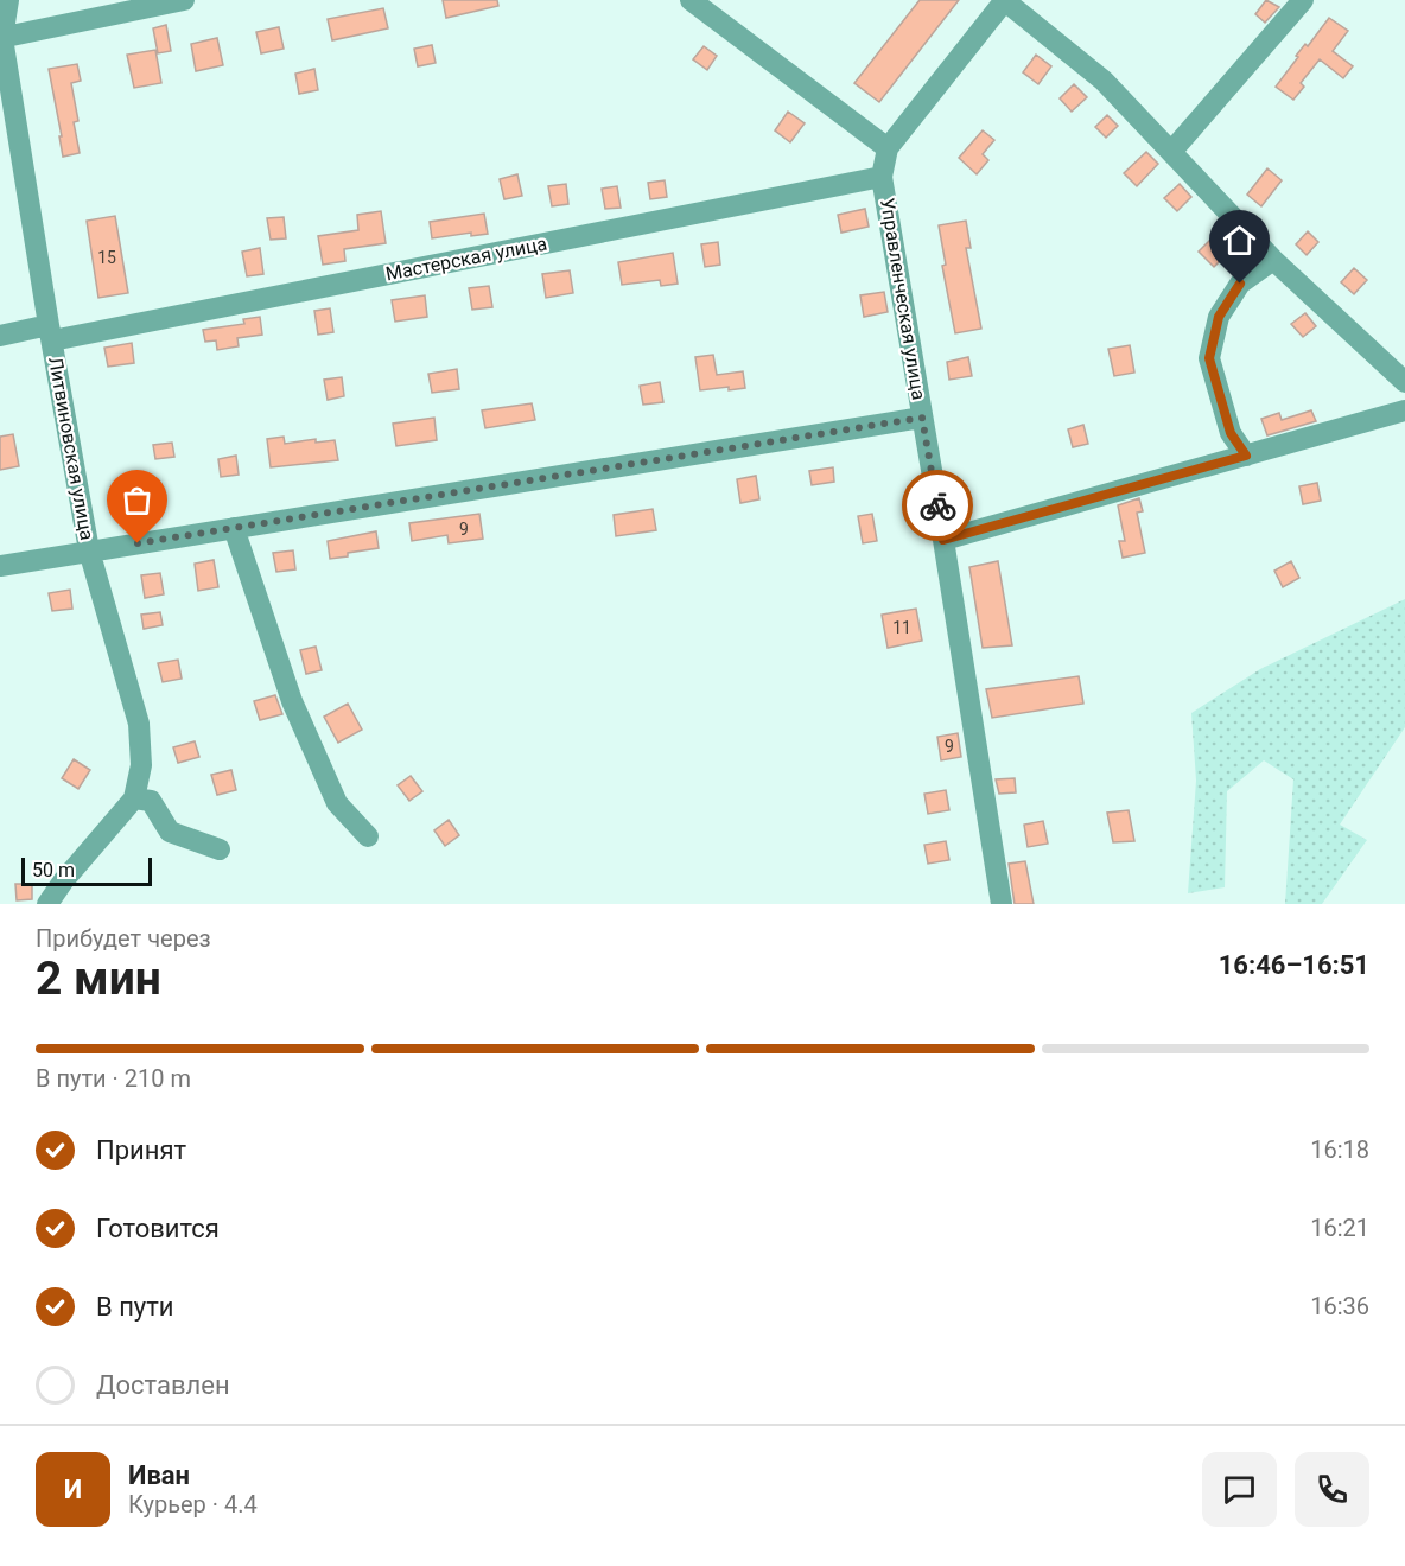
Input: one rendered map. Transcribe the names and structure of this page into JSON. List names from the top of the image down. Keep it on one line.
{"streets":{"street":["Мастерская улица","Управленческая улица","Литвиновская улица"]},"crossings":[["Мастерская улица","Управленческая улица"],["Мастерская улица","Литвиновская улица"]],"house_numbers":["15","9","11","9"],"scale_bar":"50 m","page":{"scale":"50 m","heading":["2 мин","Прибудет через","16:46–16:51"],"panel":["Иван","Курьер · 4.4"],"bar":"В пути · 210 m","list":[["Принят","16:18"],["Готовится","16:21"],["В пути","16:36"],"Доставлен"],"round":"И"}}
